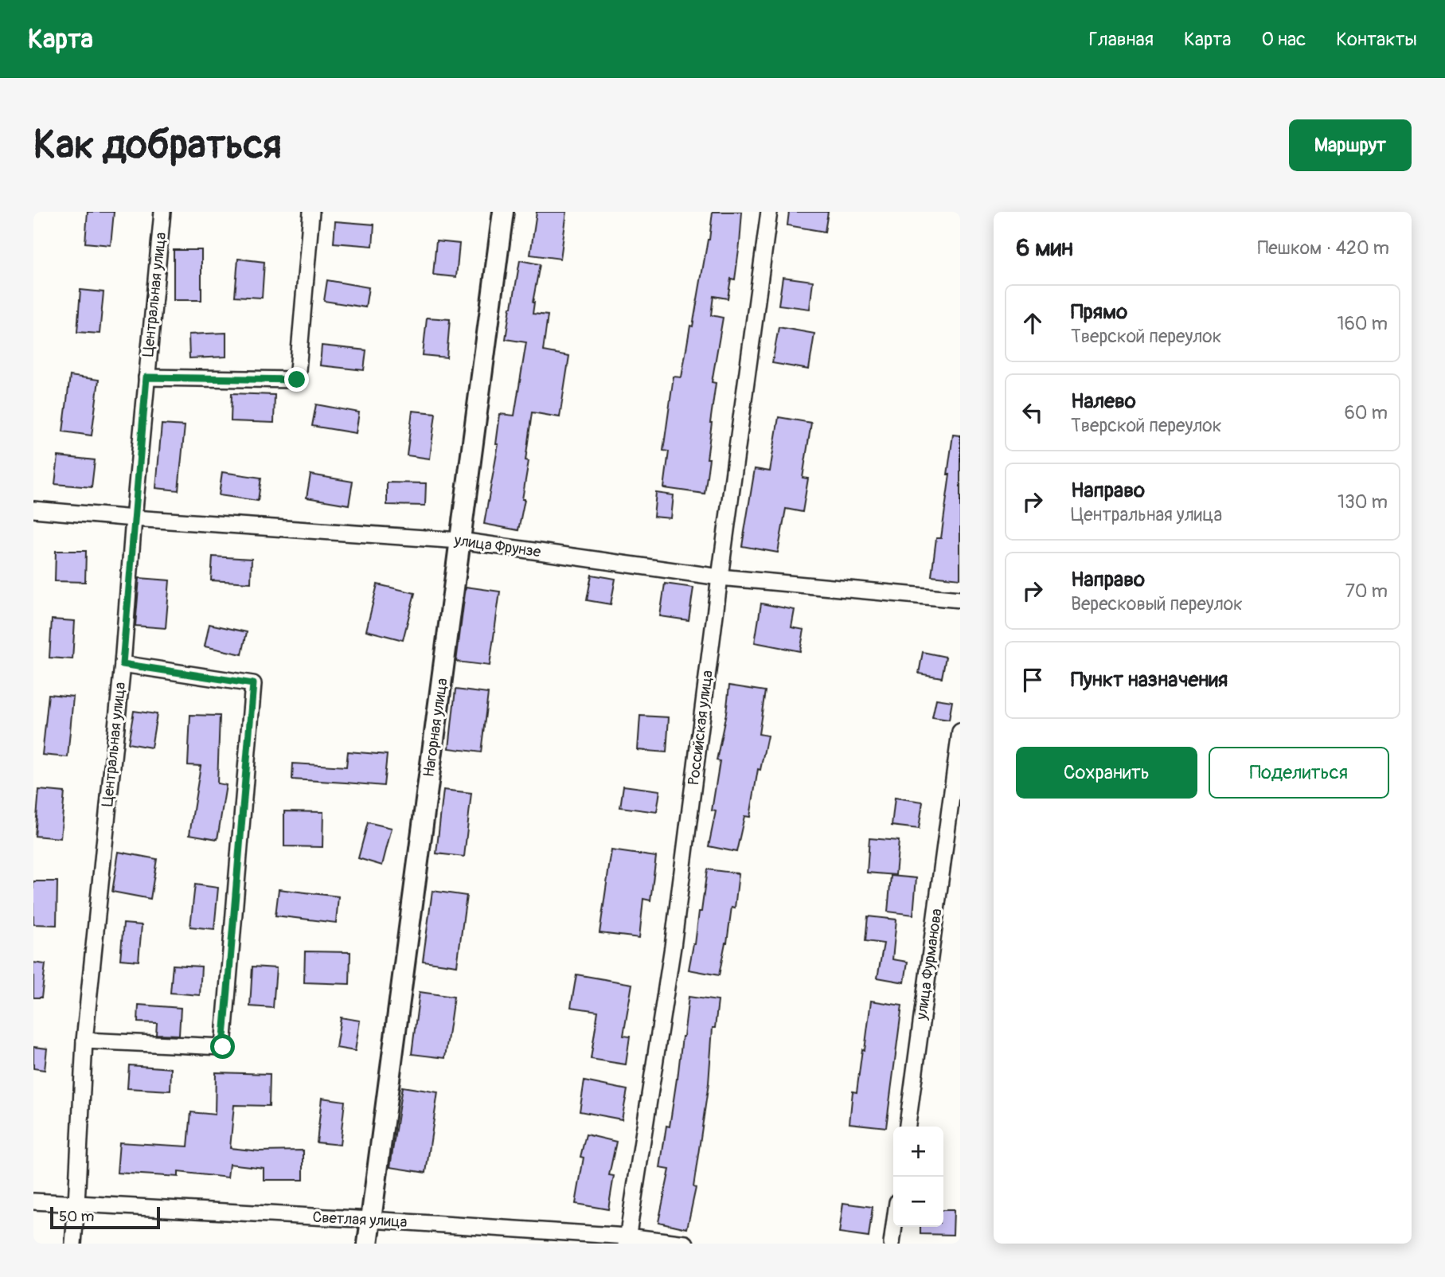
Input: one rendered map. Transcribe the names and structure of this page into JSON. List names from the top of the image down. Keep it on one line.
{"streets":{"street":["Центральная улица","улица Фрунзе","Нагорная улица","Российская улица","улица Фурманова","Светлая улица"]},"crossings":[["Центральная улица","улица Фрунзе"],["Центральная улица","Светлая улица"],["улица Фрунзе","Нагорная улица"],["улица Фрунзе","Российская улица"],["Нагорная улица","Светлая улица"],["Российская улица","Светлая улица"]],"scale_bar":"50 m","page":{"header":"Карта","nav":["Главная","Карта","О нас","Контакты"],"buttons":["Маршрут",["Сохранить","Поделиться"]],"title":"Как добраться","heading":["6 мин","Пешком · 420 m"],"list":[["Прямо","Тверской переулок","160 m"],["Налево","Тверской переулок","60 m"],["Направо","Центральная улица","130 m"],["Направо","Вересковый переулок","70 m"],"Пункт назначения"],"map_buttons":["+","−"],"scale":"50 m"}}
